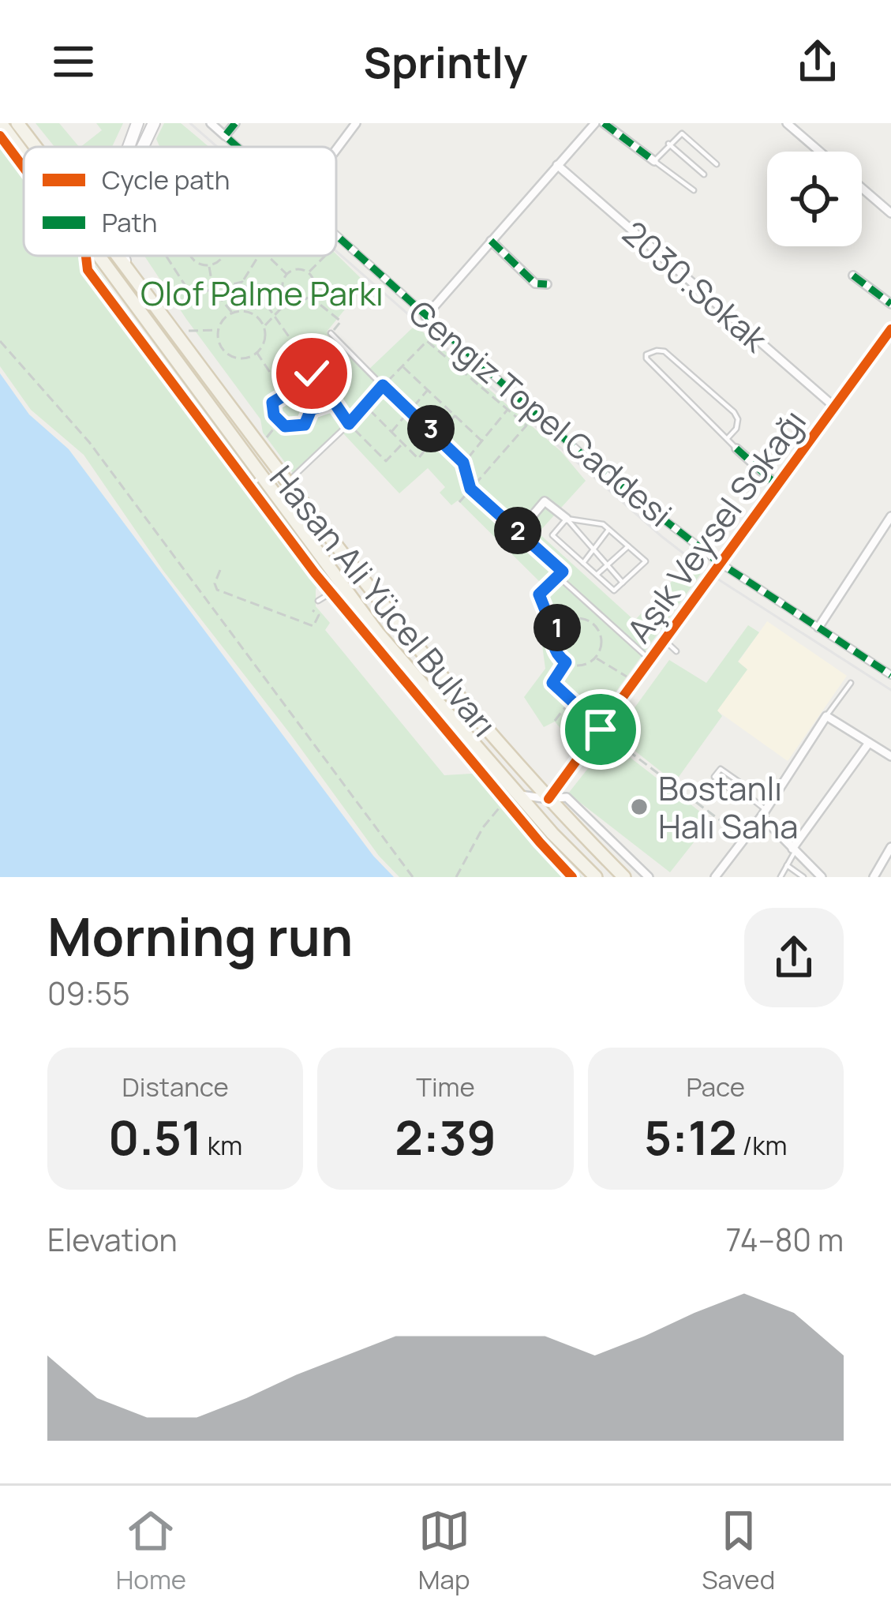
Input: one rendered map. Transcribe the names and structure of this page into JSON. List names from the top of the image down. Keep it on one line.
{"streets":{"main road":["Hasan Ali Yücel Bulvarı"],"street":["2030.Sokak","Cengiz Topel Caddesi","Aşık Veysel Sokağı"]},"crossings":[["2030.Sokak","Aşık Veysel Sokağı"],["Cengiz Topel Caddesi","Aşık Veysel Sokağı"],["Aşık Veysel Sokağı","Hasan Ali Yücel Bulvarı"]],"parks":["Olof Palme Parkı"],"places":["Bostanlı Halı Saha"],"legend":["Cycle path","Path"],"page":{"header":"Sprintly","pins":["3","2","1"],"heading":["Morning run","09:55"],"stats":[["Distance","0.51 km"],["Time","2:39"],["Pace","5:12 /km"]],"chart":["Elevation","74–80 m"],"tabs":["Home","Map","Saved"]}}
